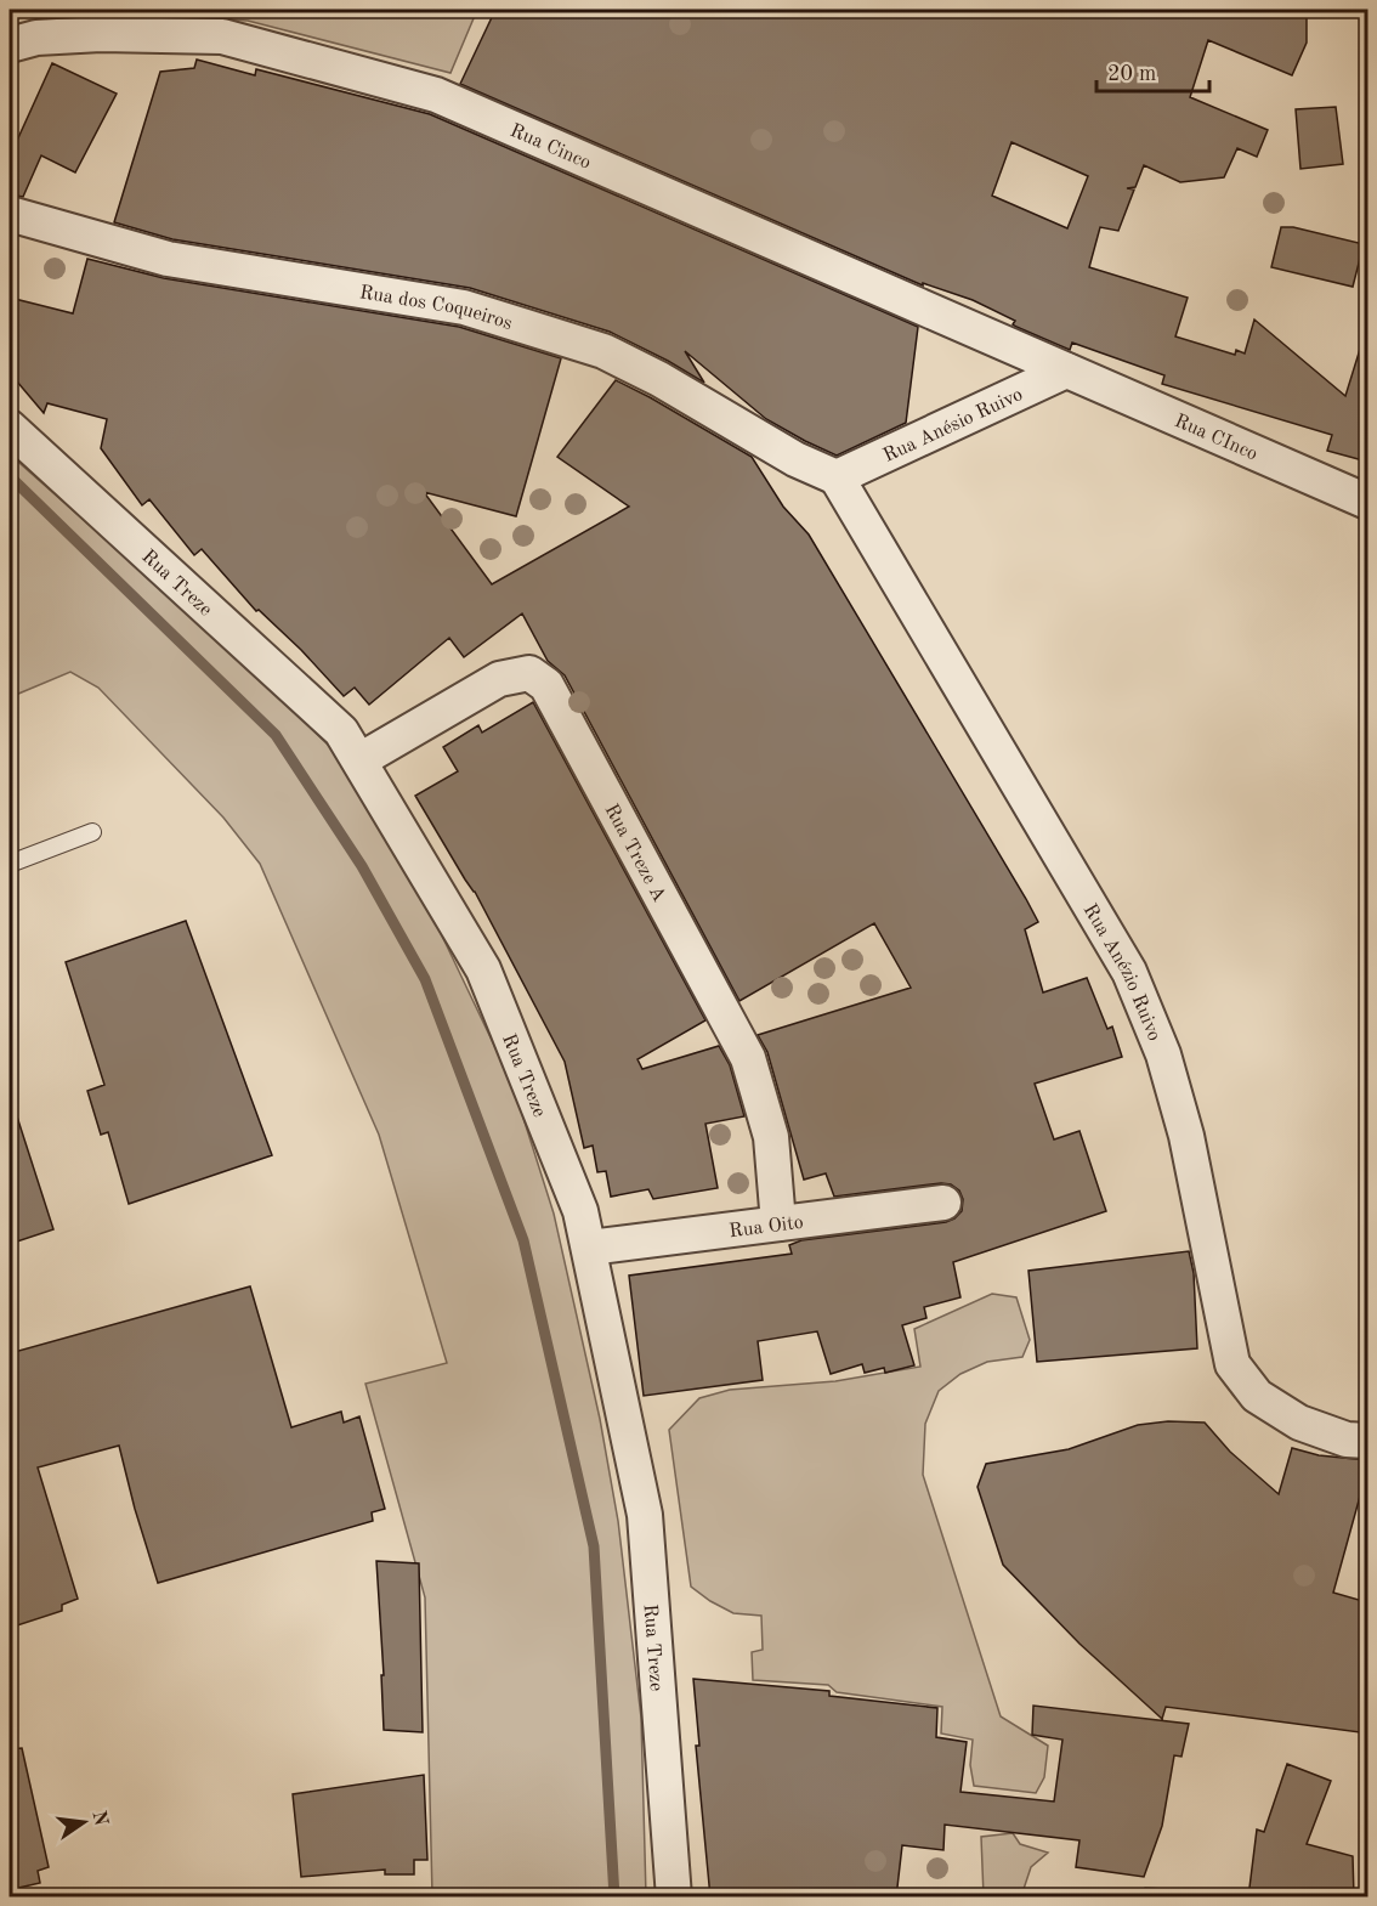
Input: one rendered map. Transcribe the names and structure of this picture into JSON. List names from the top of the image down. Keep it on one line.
{"streets":{"street":["Rua Cinco","Rua dos Coqueiros","Rua Anésio Ruivo","Rua CInco","Rua Treze","Rua Treze A","Rua Anézio Ruivo","Rua Oito"]},"crossings":[["Rua Cinco","Rua Anésio Ruivo"],["Rua Cinco","Rua CInco"],["Rua dos Coqueiros","Rua Anésio Ruivo"],["Rua dos Coqueiros","Rua Anézio Ruivo"],["Rua Anésio Ruivo","Rua CInco"],["Rua Anésio Ruivo","Rua Anézio Ruivo"],["Rua Treze","Rua Treze A"],["Rua Treze","Rua Oito"],["Rua Treze A","Rua Oito"]],"scale_bar":"20 m","north":"right"}
